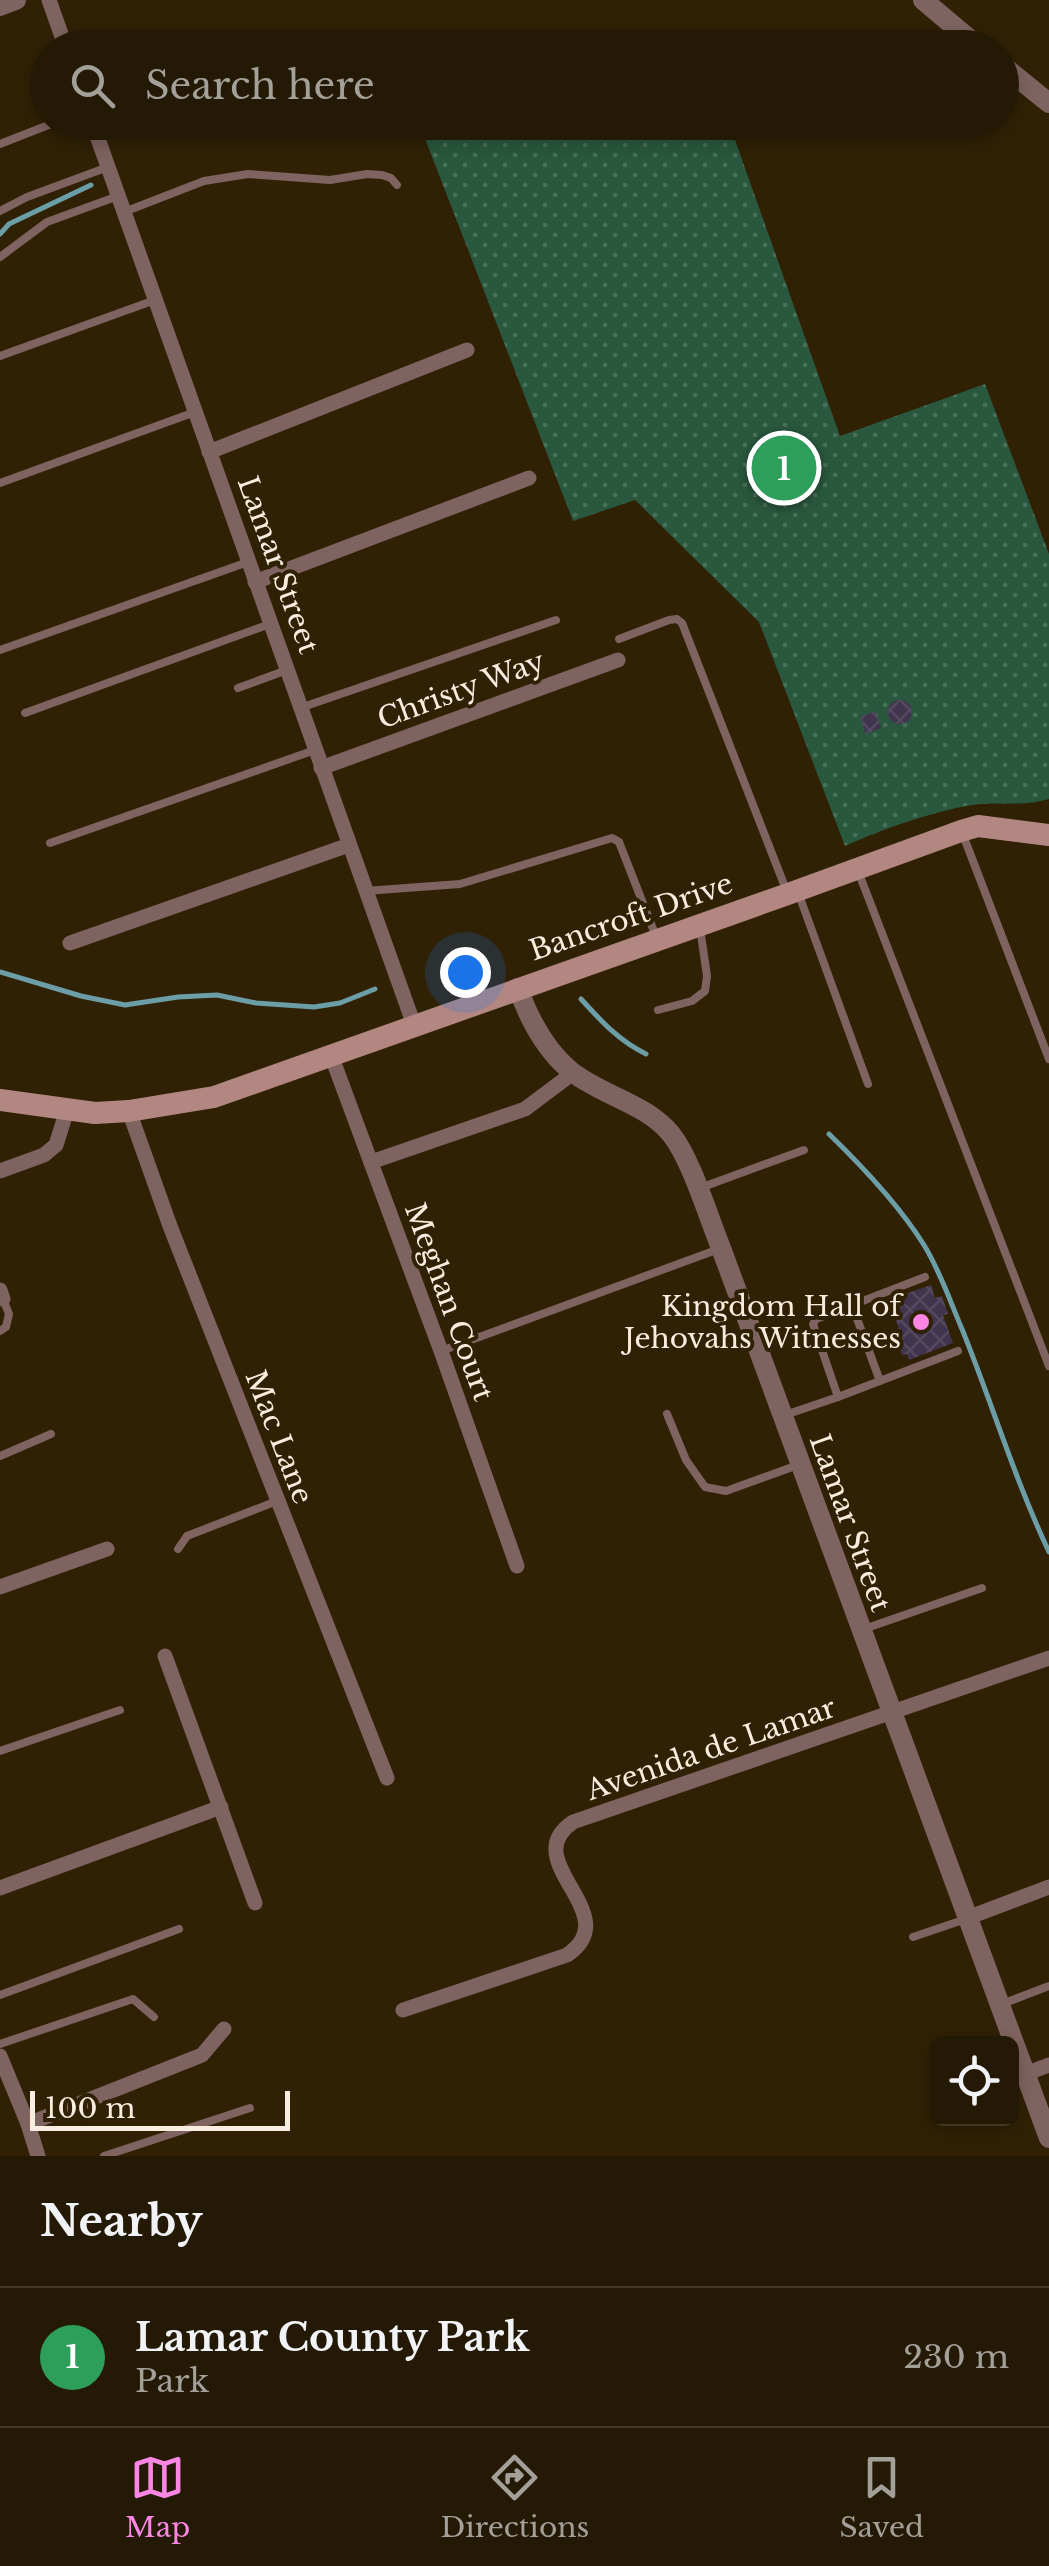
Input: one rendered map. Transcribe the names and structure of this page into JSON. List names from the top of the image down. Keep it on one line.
{"streets":{"main road":["Bancroft Drive"],"street":["Lamar Street","Christy Way","Meghan Court","Mac Lane","Avenida de Lamar"]},"crossings":[["Lamar Street","Christy Way"],["Lamar Street","Bancroft Drive"],["Lamar Street","Avenida de Lamar"],["Bancroft Drive","Meghan Court"],["Bancroft Drive","Mac Lane"]],"places":["Kingdom Hall of Jehovahs Witnesses"],"scale_bar":"100 m","page":{"search":"Search here","pins":"1","scale":"100 m","heading":"Nearby","list":[{"mark":"1","name":"Lamar County Park","note":"Park","value":"230 m"}],"nav":["Map","Directions","Saved"]}}
